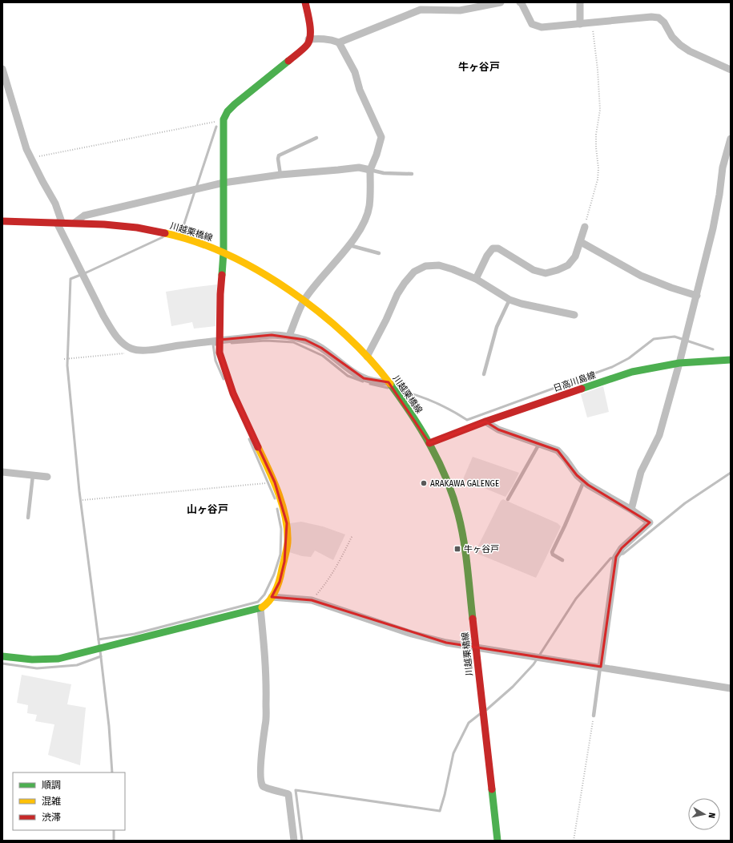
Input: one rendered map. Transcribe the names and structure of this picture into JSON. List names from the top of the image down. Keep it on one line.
{"streets":{"main road":["川越栗橋線","日高川島線"]},"crossings":[["川越栗橋線","日高川島線"]],"districts":["牛ヶ谷戸","山ヶ谷戸"],"places":{"other":["ARAKAWA GALENGE"],"transit":["牛ヶ谷戸"]},"legend":["順調","混雑","渋滞"],"north":"right"}
